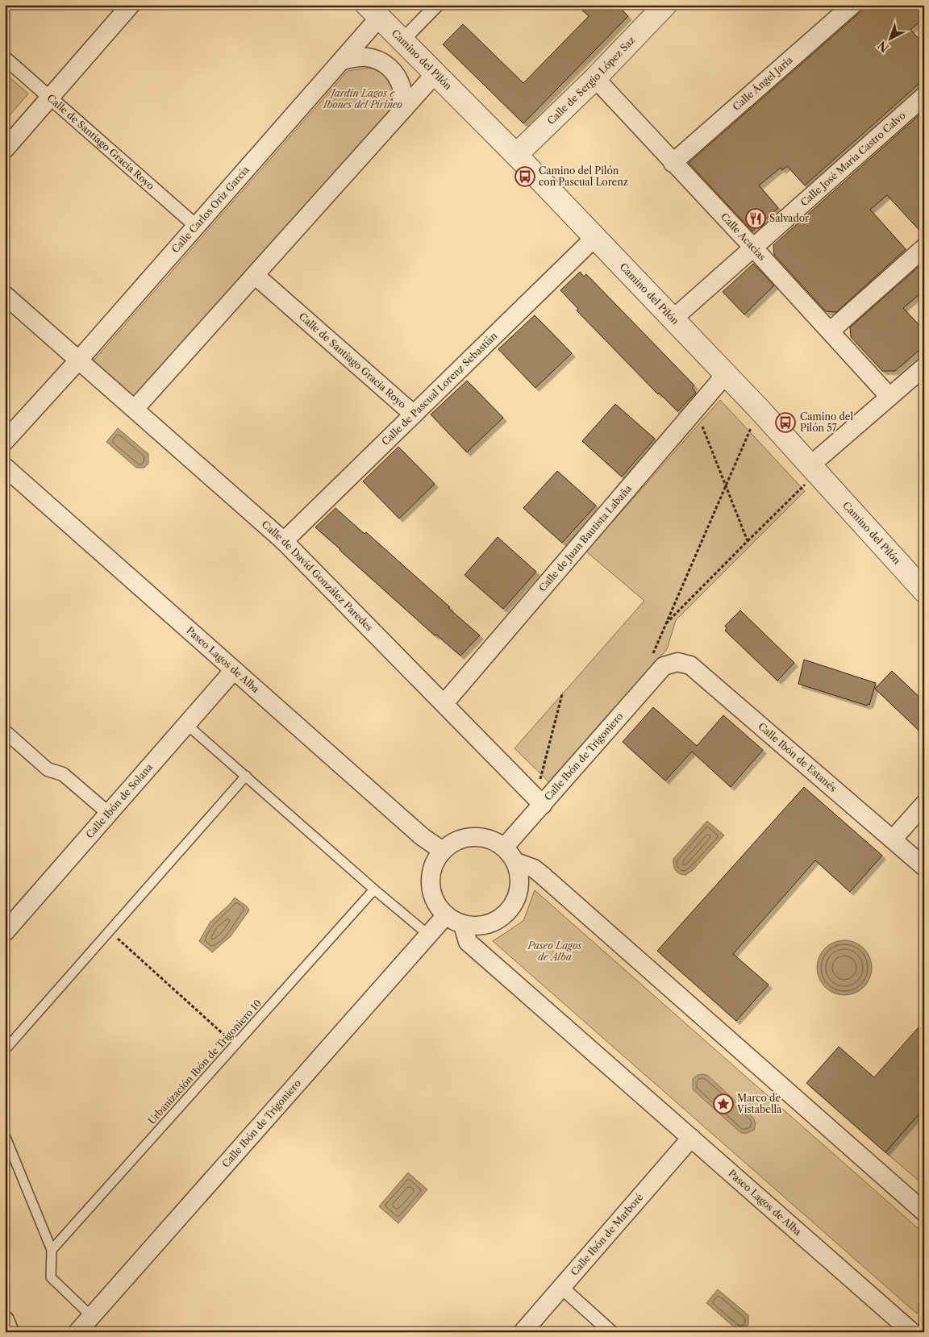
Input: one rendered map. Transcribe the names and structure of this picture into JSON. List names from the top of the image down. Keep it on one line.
{"streets":{"street":["Camino del Pilón","Calle de Sergio López Saz","Calle Ángel Jaria","Calle de Santiago Gracia Royo","Calle José María Castro Calvo","Calle Carlos Oriz García","Calle Acacias","Calle de Pascual Lorenz Sebastián","Calle de Juan Bautista Labaña","Calle de David González Paredes","Paseo Lagos de Alba","Calle Ibón de Trigoniero","Calle Ibón de Estanés","Calle Ibón de Solana","Calle Ibón de Marboré"],"lane":["Urbanización Ibón de Trigoniero 10"]},"crossings":[["Camino del Pilón","Calle de Sergio López Saz"],["Camino del Pilón","Calle José María Castro Calvo"],["Camino del Pilón","Calle Carlos Oriz García"],["Camino del Pilón","Calle de Pascual Lorenz Sebastián"],["Camino del Pilón","Calle de Juan Bautista Labaña"],["Calle de Sergio López Saz","Calle Acacias"],["Calle Ángel Jaria","Calle Acacias"],["Calle de Santiago Gracia Royo","Calle Carlos Oriz García"],["Calle de Santiago Gracia Royo","Calle de Pascual Lorenz Sebastián"],["Calle José María Castro Calvo","Calle Acacias"],["Calle Carlos Oriz García","Calle de David González Paredes"],["Calle de Pascual Lorenz Sebastián","Calle de David González Paredes"],["Calle de Juan Bautista Labaña","Calle de David González Paredes"],["Calle de David González Paredes","Calle Ibón de Trigoniero"],["Paseo Lagos de Alba","Calle Ibón de Trigoniero"],["Paseo Lagos de Alba","Calle Ibón de Solana"],["Paseo Lagos de Alba","Calle Ibón de Marboré"],["Calle Ibón de Trigoniero","Calle Ibón de Estanés"]],"parks":["Jardin Lagos e Ibones del Pirineo","Paseo Lagos de Alba"],"places":{"bus stop":["Camino del Pilón con Pascual Lorenz","Camino del Pilón 57"],"restaurant":["Salvador"],"place":["Marco de Vistabella"]},"north":"bottom left"}
